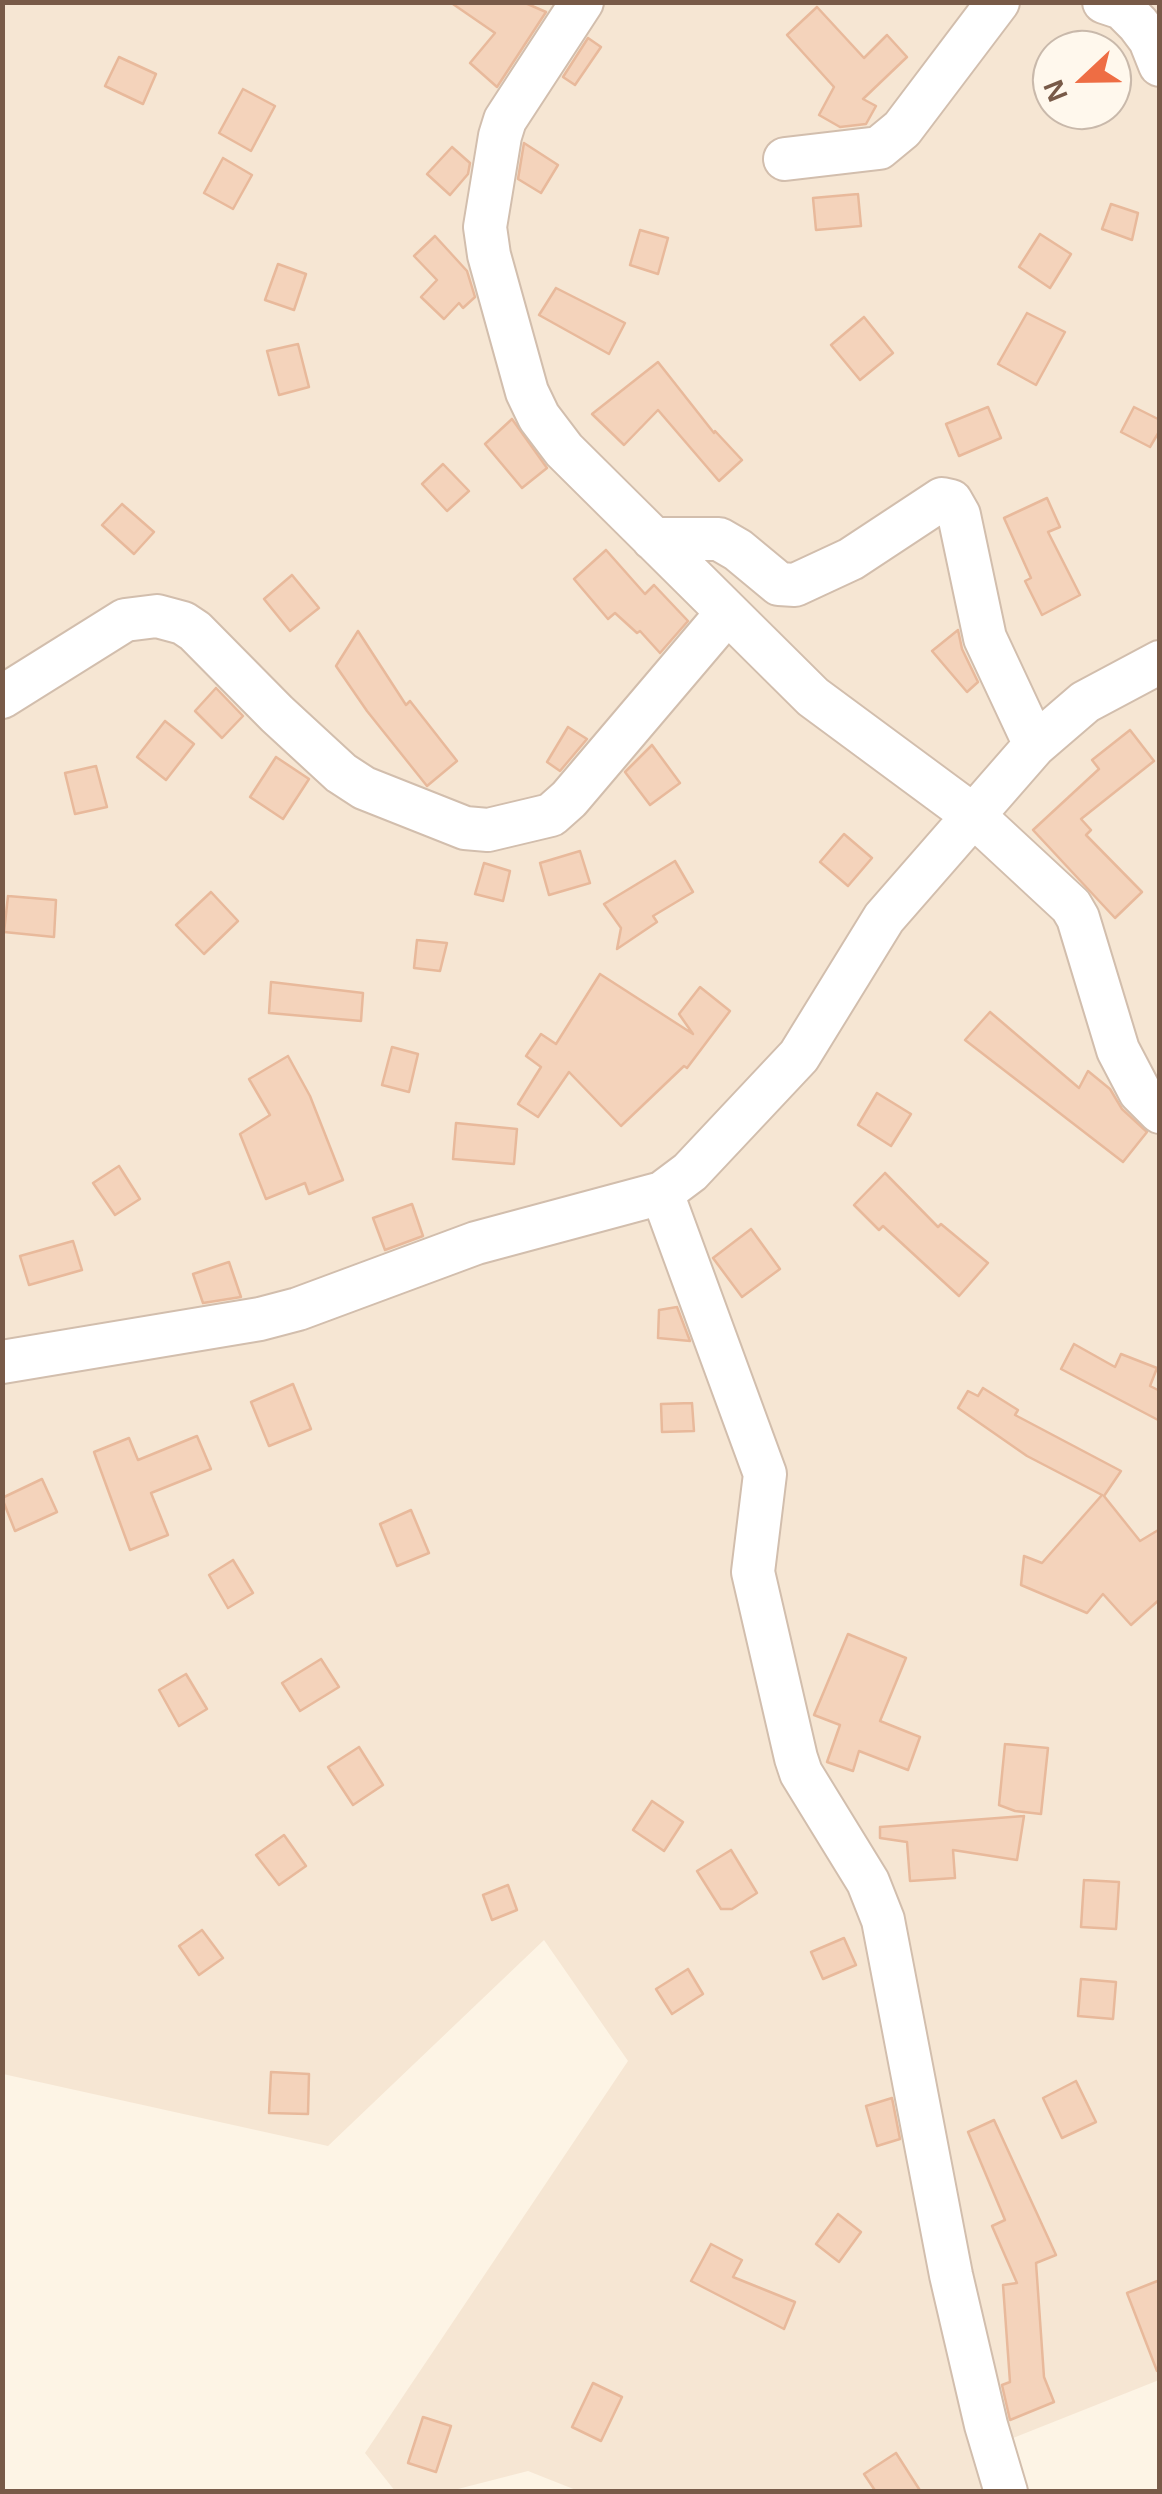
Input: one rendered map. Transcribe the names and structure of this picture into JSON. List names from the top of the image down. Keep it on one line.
{"north":"left"}
